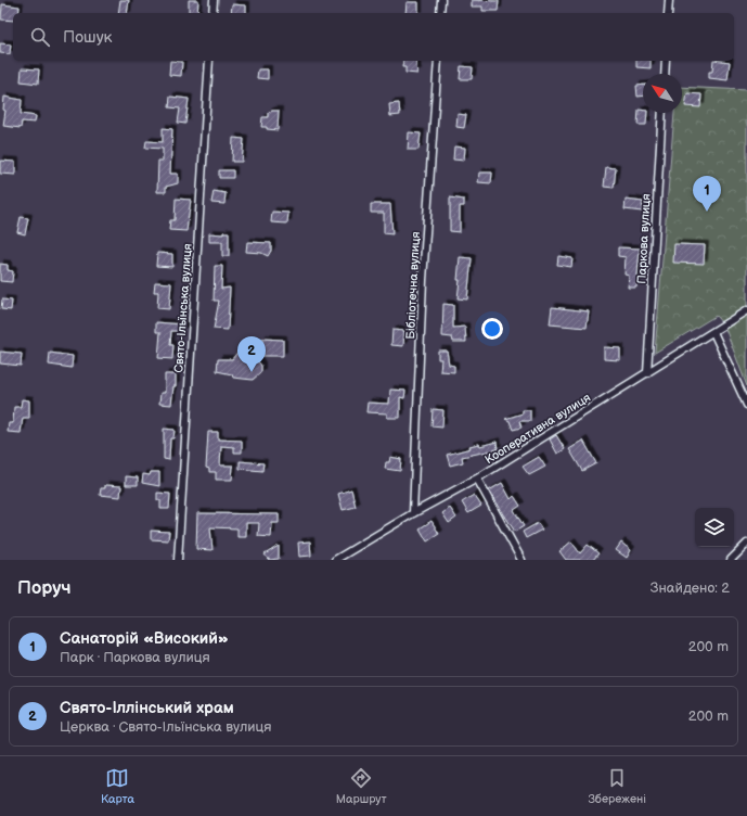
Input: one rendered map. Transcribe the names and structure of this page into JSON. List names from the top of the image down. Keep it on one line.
{"streets":{"street":["Паркова вулиця","Бібліотечна вулиця","Свято-Ільїнська вулиця","Кооперативна вулиця"]},"crossings":[["Паркова вулиця","Кооперативна вулиця"],["Бібліотечна вулиця","Кооперативна вулиця"]],"north":"top left","page":{"search":"Пошук","pins":["1","2"],"heading":["Поруч","Знайдено: 2"],"list":[{"mark":"1","name":"Санаторій «Високий»","note":"Парк · Паркова вулиця","value":"200 m"},{"mark":"2","name":"Свято-Іллінський храм","note":"Церква · Свято-Ільїнська вулиця","value":"200 m"}],"nav":["Карта","Маршрут","Збережені"]}}
